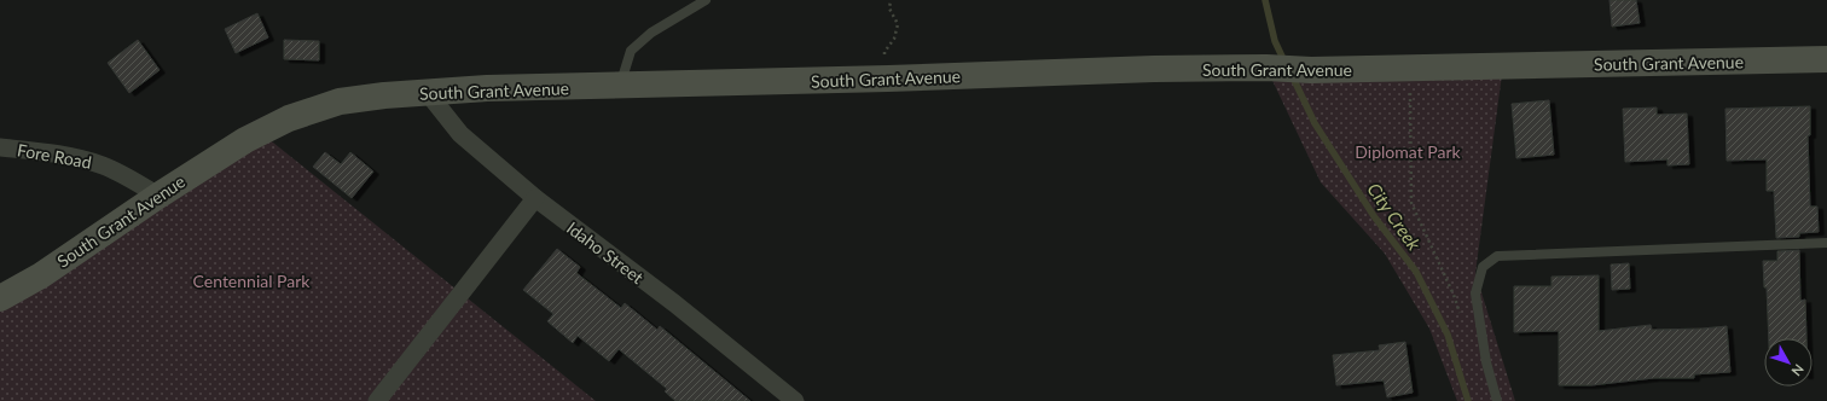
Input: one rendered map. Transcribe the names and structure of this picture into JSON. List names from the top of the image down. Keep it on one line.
{"streets":{"street":["South Grant Avenue","Fore Road","Idaho Street"]},"crossings":[["South Grant Avenue","Fore Road"],["South Grant Avenue","Idaho Street"]],"water":["City Creek"],"parks":["Diplomat Park","Centennial Park"],"north":"bottom right"}
